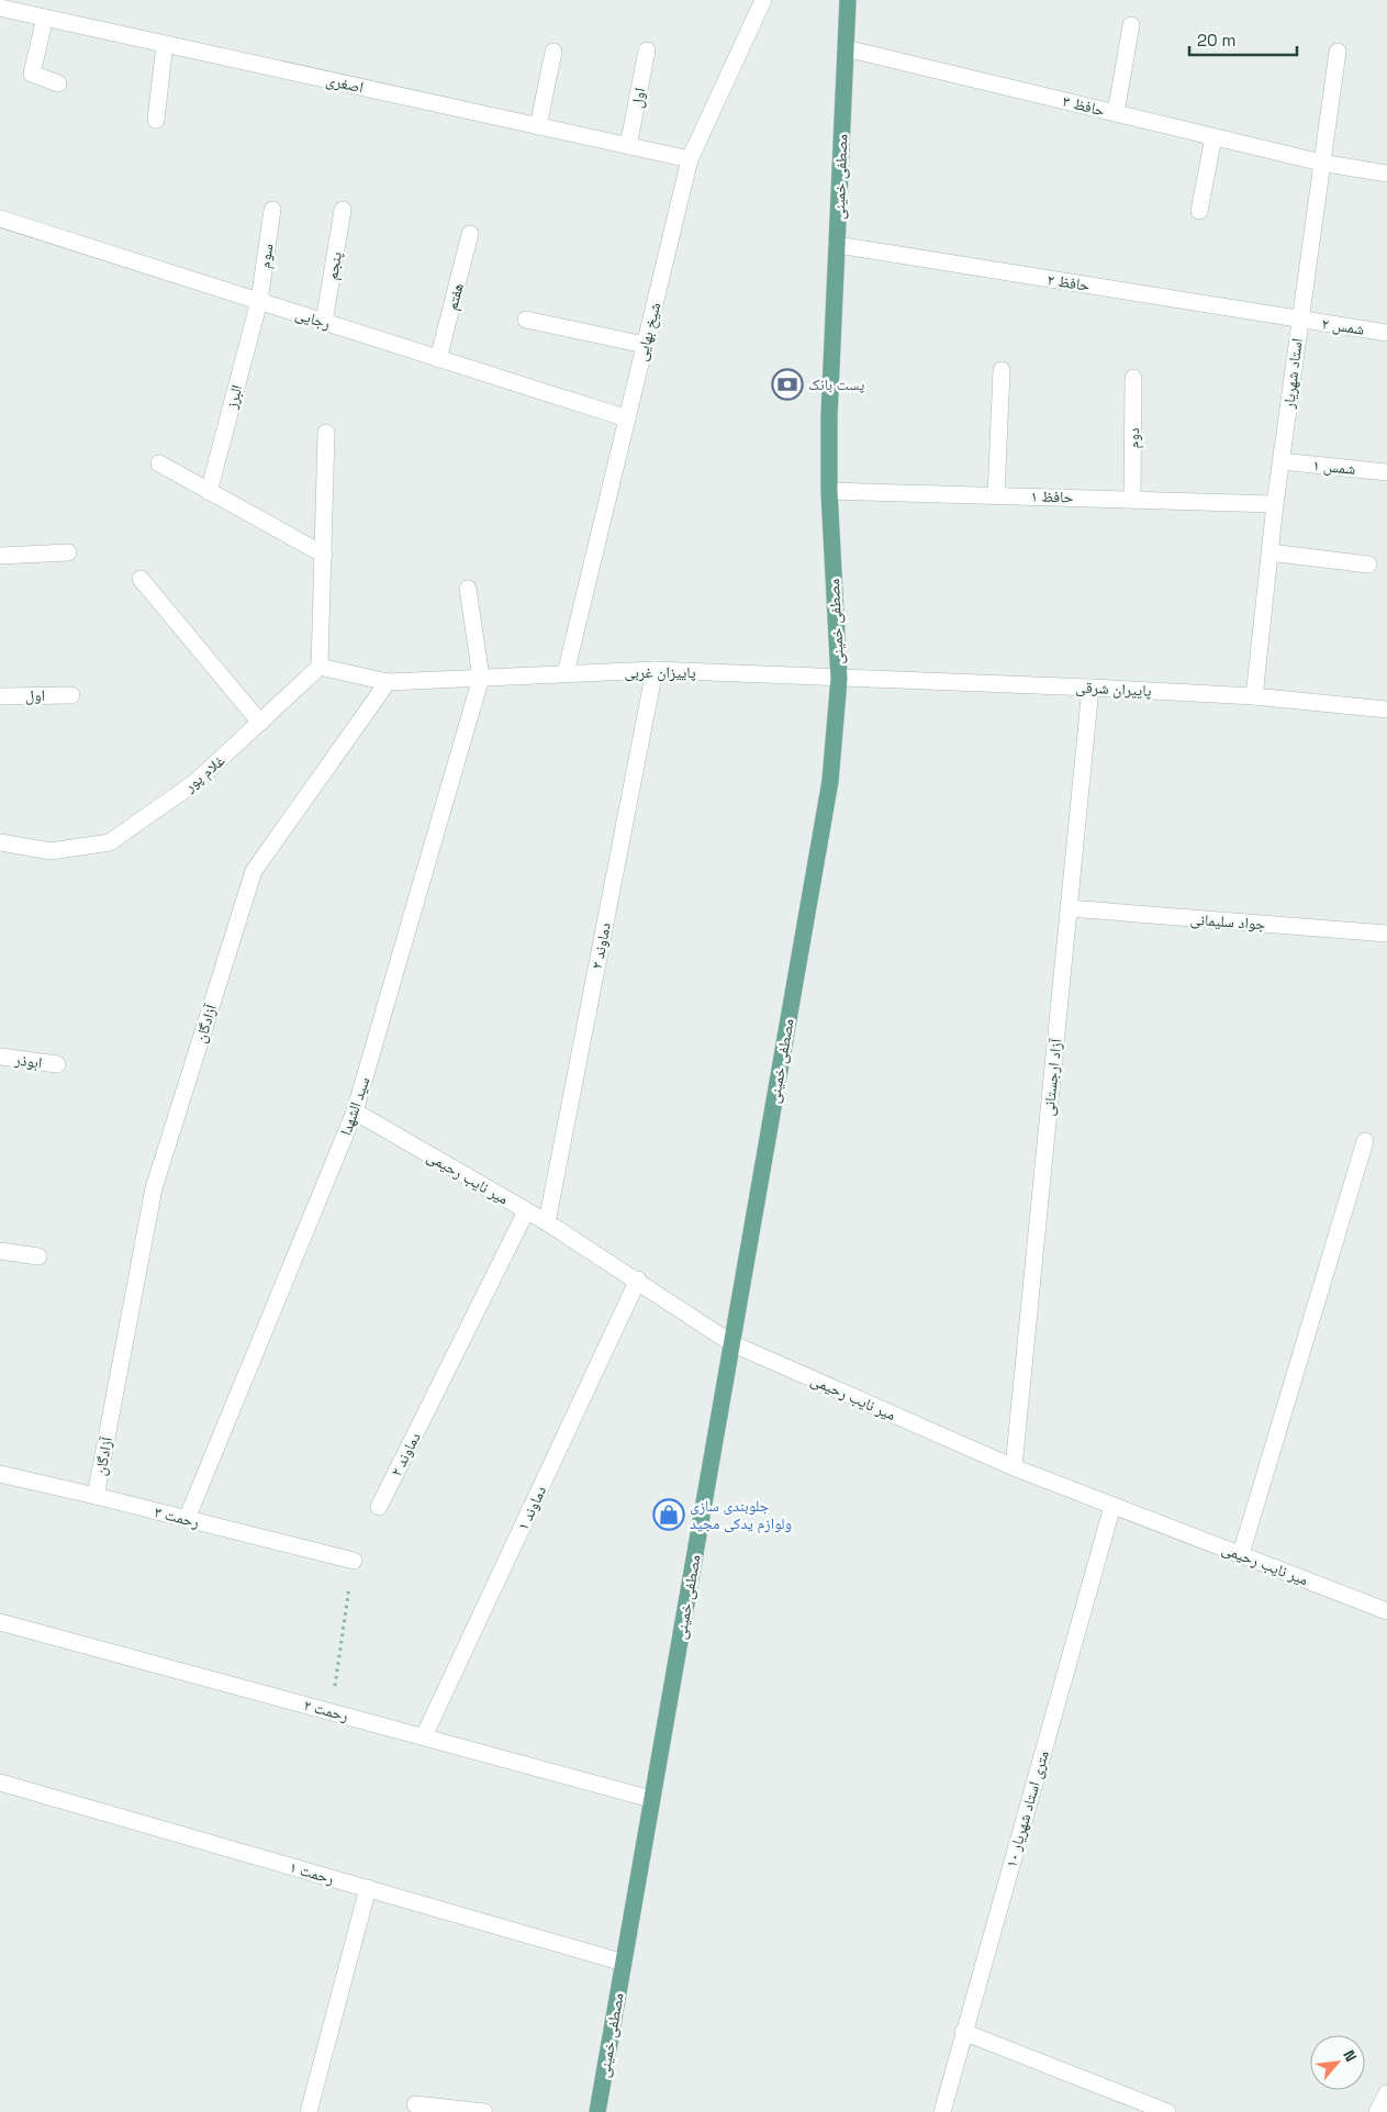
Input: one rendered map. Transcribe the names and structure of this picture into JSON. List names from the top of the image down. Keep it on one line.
{"streets":{"main road":["مصطفی خمینی"],"street":["اصغری","اول","حافظ ۳","سوم","پنجم","حافظ ۲","هفتم","رجایی","شمس ۲","شیخ بهایی","استاد شهریار","البرز","دوم","شمس ۱","حافظ ۱","پاییزان غربی","پاییران شرقی","غلام پور","جواد سلیمانی","دماوند ۲","آزادگان","ابوذر","آزاد ارجستانی","سید الشهدا","میر نایب رحیمی","دماوند ۱","رحمت ۳","رحمت ۲","۱۰ متری استاد شهریار","رحمت ۱"]},"crossings":[["اصغری","اول"],["اصغری","شیخ بهایی"],["حافظ ۳","مصطفی خمینی"],["حافظ ۳","استاد شهریار"],["مصطفی خمینی","حافظ ۲"],["مصطفی خمینی","حافظ ۱"],["مصطفی خمینی","پاییزان غربی"],["مصطفی خمینی","پاییران شرقی"],["مصطفی خمینی","میر نایب رحیمی"],["مصطفی خمینی","رحمت ۲"],["مصطفی خمینی","رحمت ۱"],["سوم","رجایی"],["سوم","البرز"],["پنجم","رجایی"],["حافظ ۲","شمس ۲"],["حافظ ۲","استاد شهریار"],["هفتم","رجایی"],["رجایی","شیخ بهایی"],["رجایی","البرز"],["شمس ۲","استاد شهریار"],["شیخ بهایی","پاییزان غربی"],["استاد شهریار","شمس ۱"],["استاد شهریار","حافظ ۱"],["استاد شهریار","پاییران شرقی"],["دوم","حافظ ۱"],["پاییزان غربی","پاییران شرقی"],["پاییزان غربی","دماوند ۲"],["پاییزان غربی","سید الشهدا"],["پاییران شرقی","آزاد ارجستانی"],["جواد سلیمانی","آزاد ارجستانی"],["دماوند ۲","میر نایب رحیمی"],["آزادگان","رحمت ۳"],["آزاد ارجستانی","میر نایب رحیمی"],["سید الشهدا","میر نایب رحیمی"],["سید الشهدا","رحمت ۳"],["میر نایب رحیمی","دماوند ۱"],["میر نایب رحیمی","۱۰ متری استاد شهریار"],["دماوند ۱","رحمت ۲"]],"places":{"bank":["پست بانک"],"shop":["جلوبندی سازی ولوازم یدکی مجید"]},"scale_bar":"20 m","north":"top right"}
